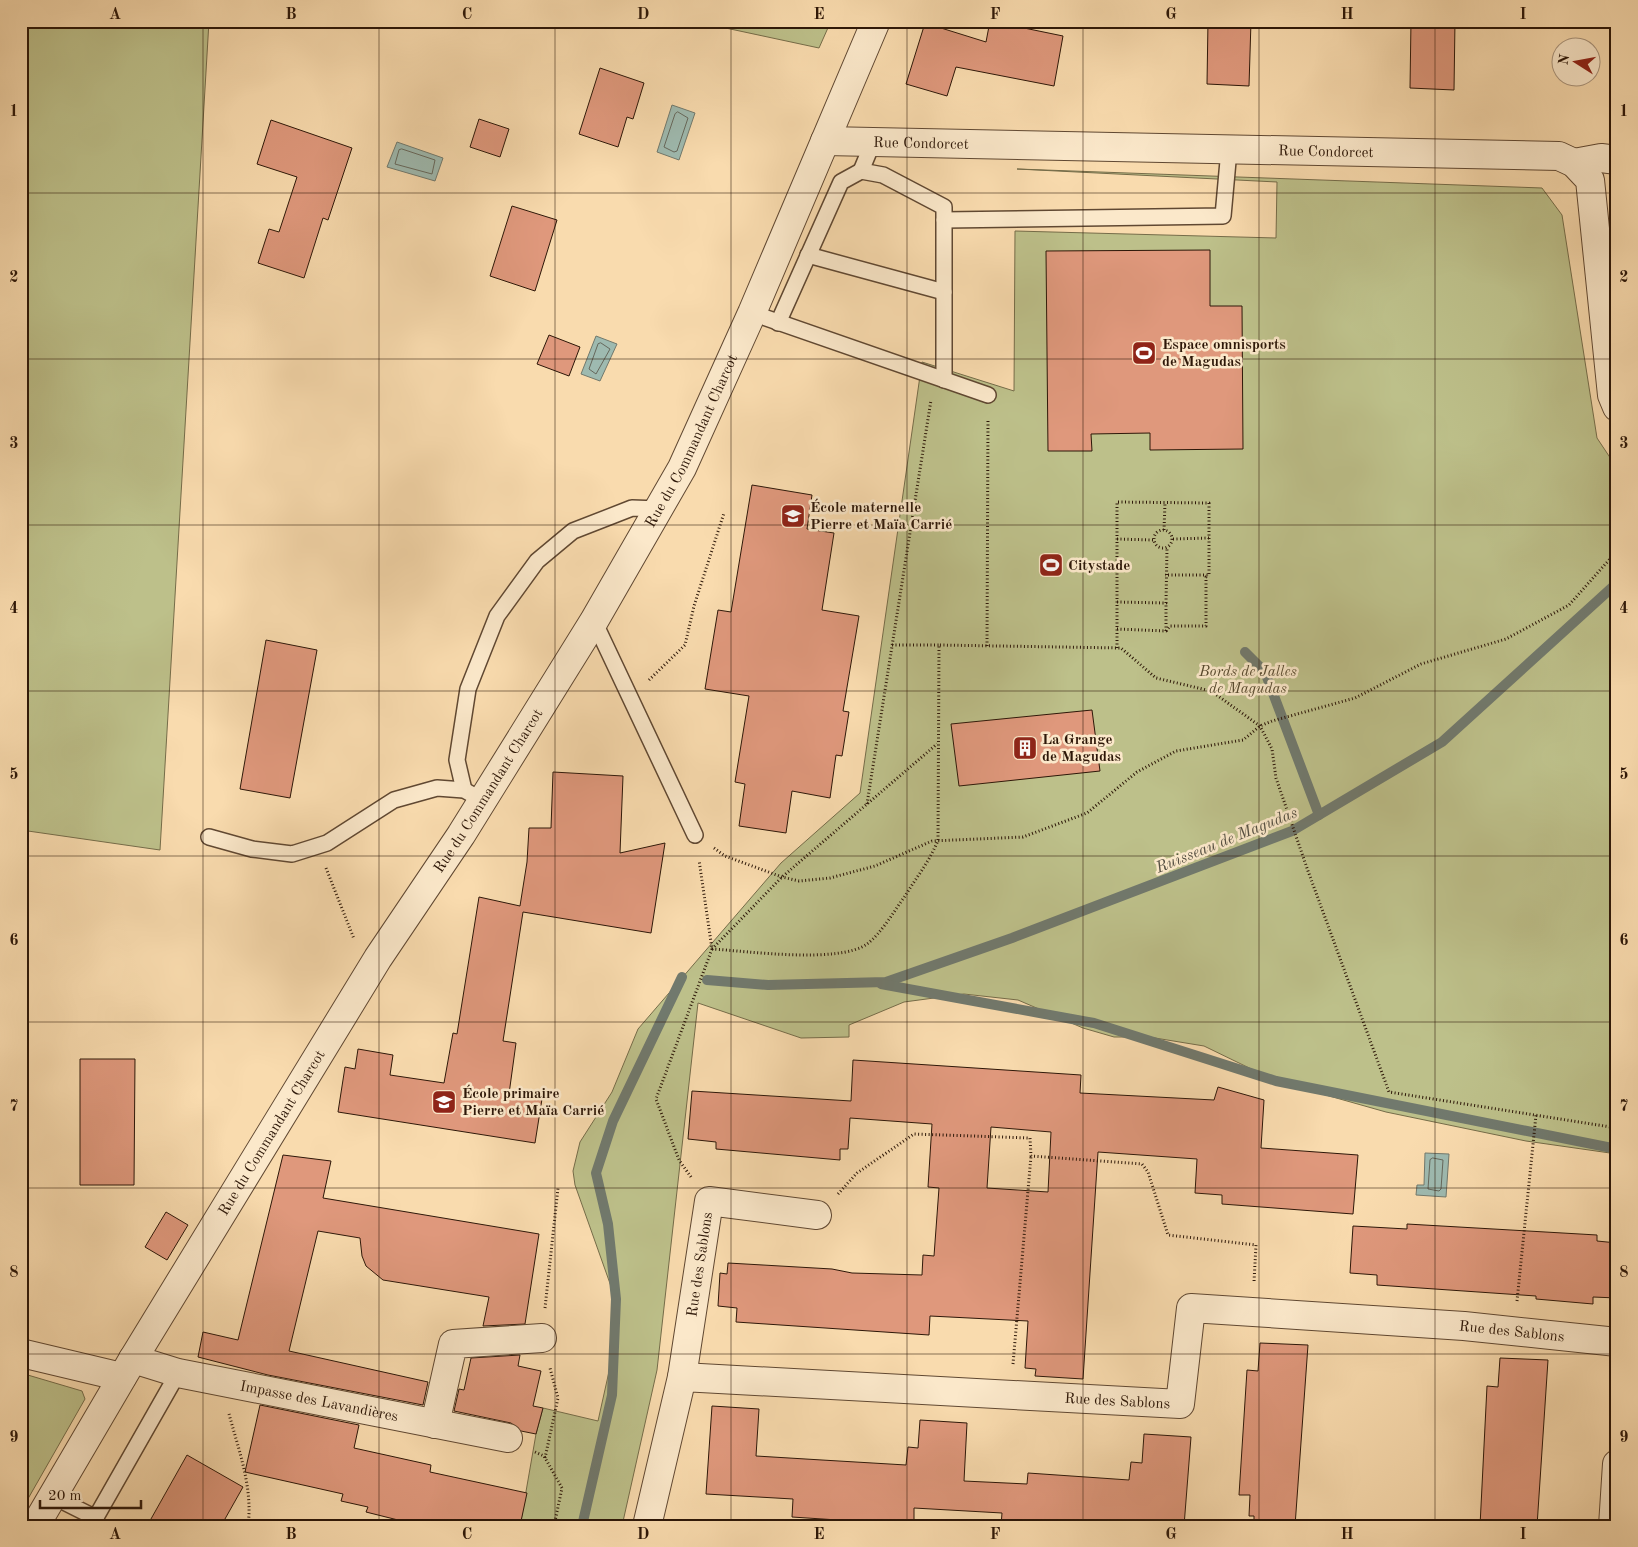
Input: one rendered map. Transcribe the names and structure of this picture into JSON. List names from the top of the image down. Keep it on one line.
{"streets":{"street":["Rue Condorcet","Rue du Commandant Charcot","Rue des Sablons","Impasse des Lavandières"]},"crossings":[["Rue Condorcet","Rue du Commandant Charcot"],["Rue du Commandant Charcot","Impasse des Lavandières"]],"water":["Ruisseau de Magudas"],"parks":["Bords de Jalles de Magudas"],"places":{"sports":["Espace omnisports de Magudas","Citystade"],"school or university":["École maternelle Pierre et Maïa Carrié","École primaire Pierre et Maïa Carrié"],"building":["La Grange de Magudas"]},"scale_bar":"20 m","north":"left","grid":{"columns":["A","B","C","D","E","F","G","H","I"],"rows":["1","2","3","4","5","6","7","8","9"]}}
